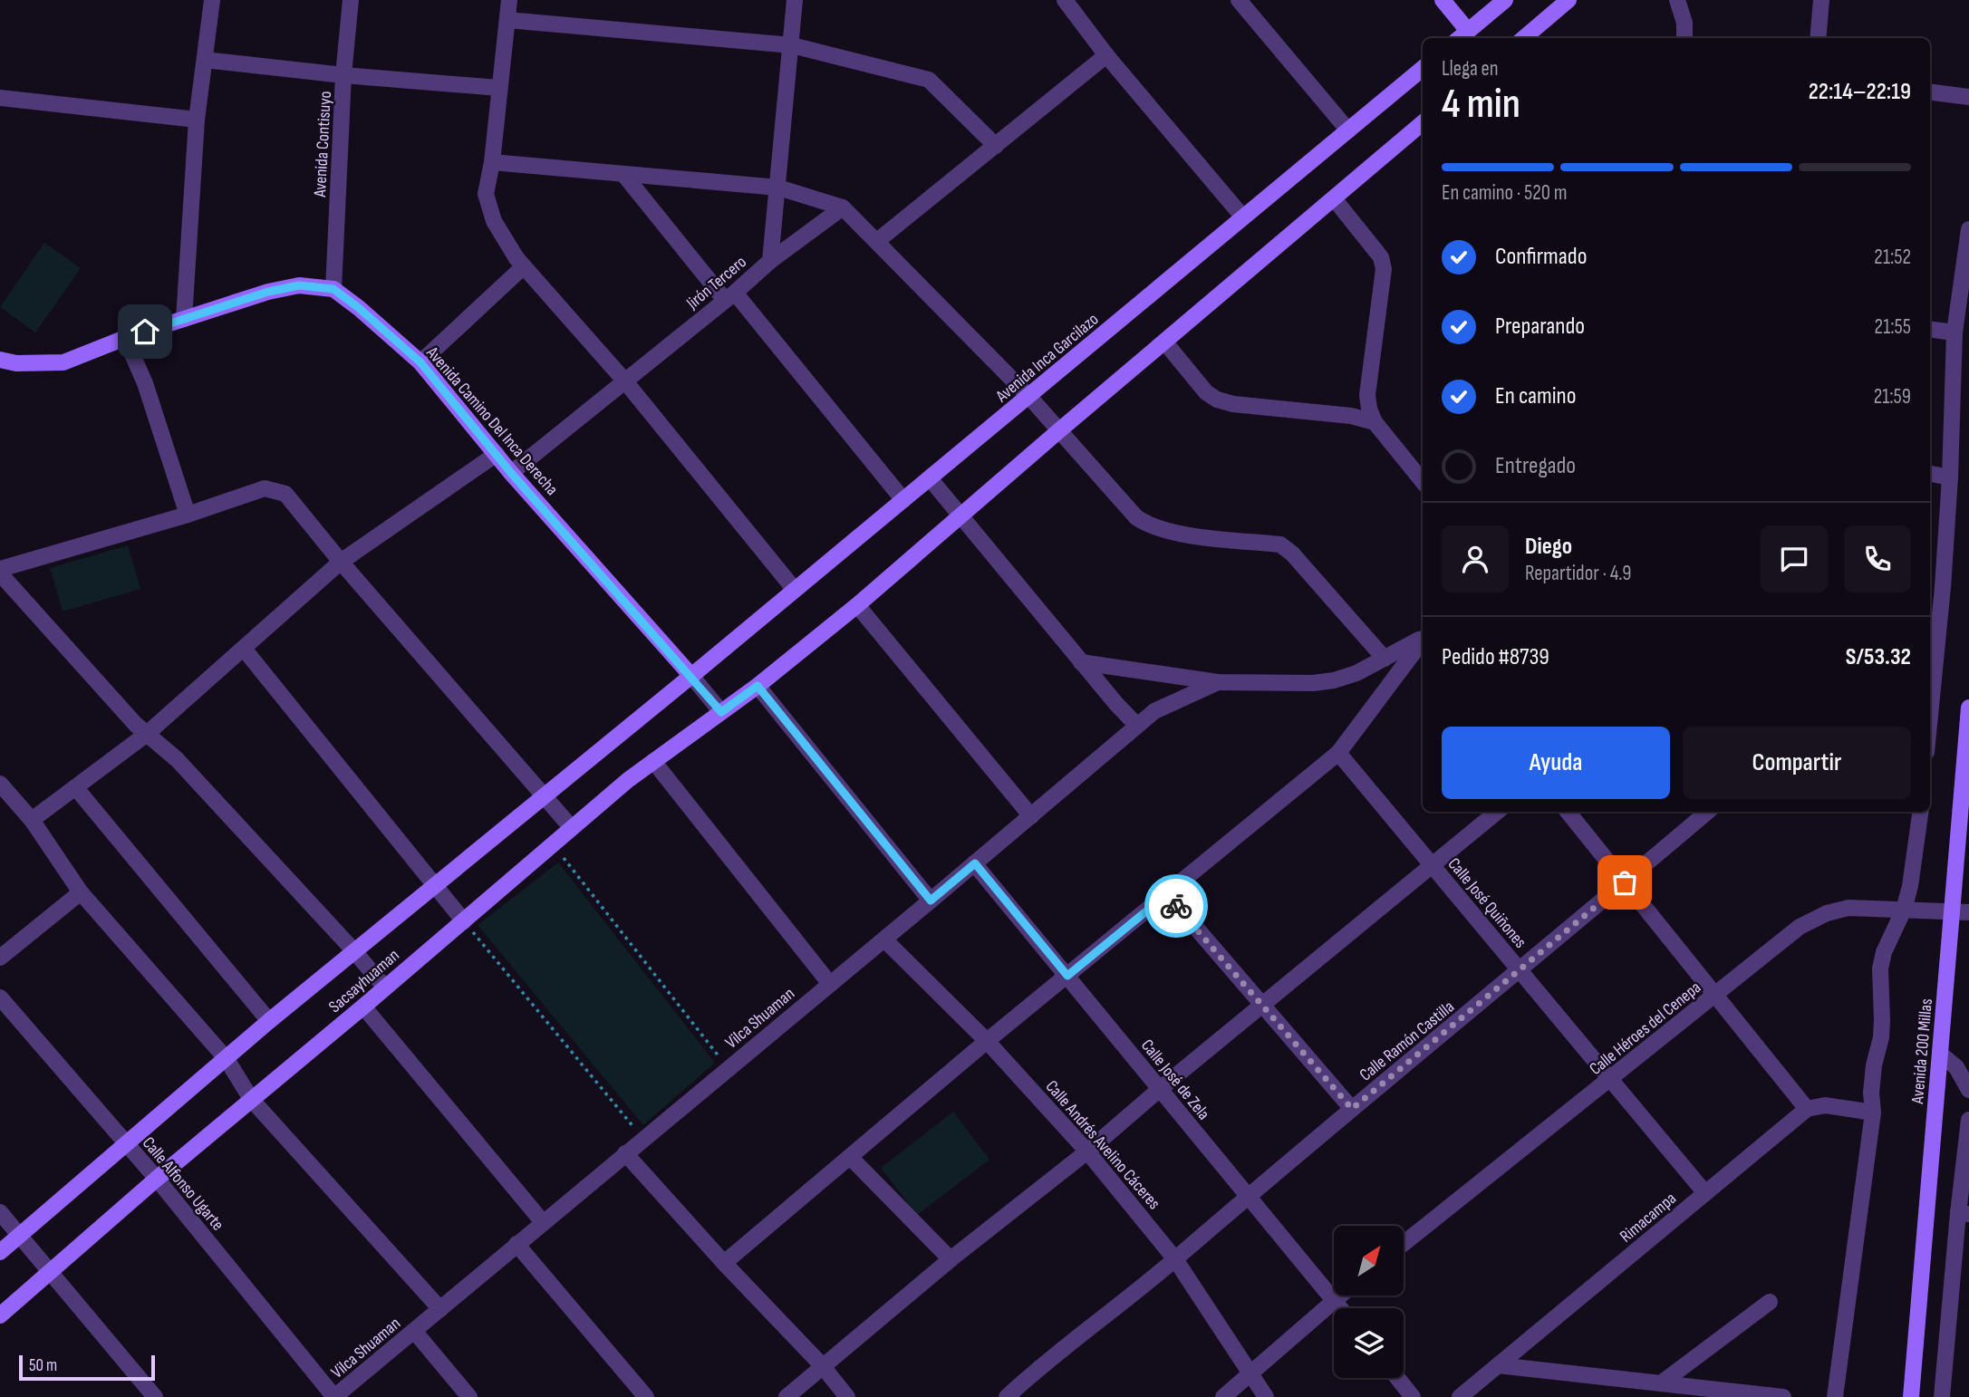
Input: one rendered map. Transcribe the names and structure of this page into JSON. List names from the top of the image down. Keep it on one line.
{"streets":{"main road":["Avenida Inca Garcilazo","Avenida Camino Del Inca Derecha","Sacsayhuaman","Avenida 200 Millas"],"street":["Avenida Contisuyo","Jirón Tercero","Calle José Quiñones","Vilca Shuaman","Calle Héroes del Cenepa","Calle Ramón Castilla","Calle José de Zela","Calle Andrés Avelino Cáceres","Calle Alfonso Ugarte","Rimacampa"]},"crossings":[["Avenida Contisuyo","Avenida Camino Del Inca Derecha"],["Jirón Tercero","Avenida Camino Del Inca Derecha"],["Avenida Inca Garcilazo","Avenida Camino Del Inca Derecha"],["Avenida Inca Garcilazo","Calle Alfonso Ugarte"],["Calle José Quiñones","Calle Héroes del Cenepa"],["Calle José Quiñones","Calle Ramón Castilla"],["Calle José Quiñones","Rimacampa"],["Sacsayhuaman","Calle Alfonso Ugarte"],["Vilca Shuaman","Calle José de Zela"],["Vilca Shuaman","Calle Andrés Avelino Cáceres"],["Vilca Shuaman","Calle Alfonso Ugarte"],["Calle Héroes del Cenepa","Avenida 200 Millas"],["Calle Ramón Castilla","Calle José de Zela"],["Calle Ramón Castilla","Calle Andrés Avelino Cáceres"]],"scale_bar":"50 m","north":"top right","page":{"heading":["4 min","Llega en","22:14–22:19"],"panel":["Diego","Repartidor · 4.9","Pedido #8739","S/53.32"],"bar":"En camino · 520 m","list":[["Confirmado","21:52"],["Preparando","21:55"],["En camino","21:59"],"Entregado"],"buttons":["Ayuda","Compartir"],"scale":"50 m"}}
